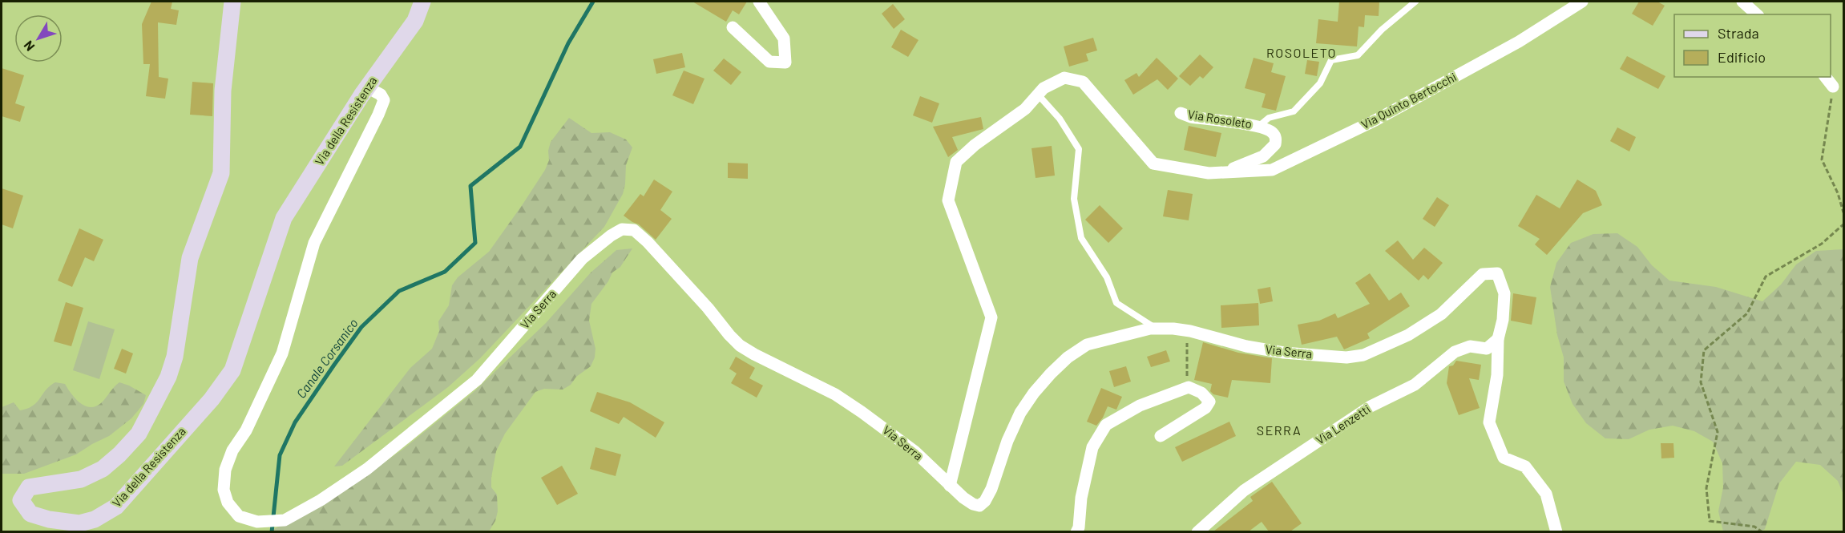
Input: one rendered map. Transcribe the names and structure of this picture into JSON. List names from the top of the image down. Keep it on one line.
{"streets":{"street":["Via Quinto Bertocchi","Via Rosoleto","Via della Resistenza","Via Serra","Via Lenzetti"]},"crossings":[["Via Quinto Bertocchi","Via Rosoleto"],["Via Quinto Bertocchi","Via Serra"],["Via della Resistenza","Via Serra"],["Via Serra","Via Lenzetti"]],"districts":["ROSOLETO","SERRA"],"water":["Canale Corsanico"],"legend":["Strada","Edificio"],"north":"bottom left"}
